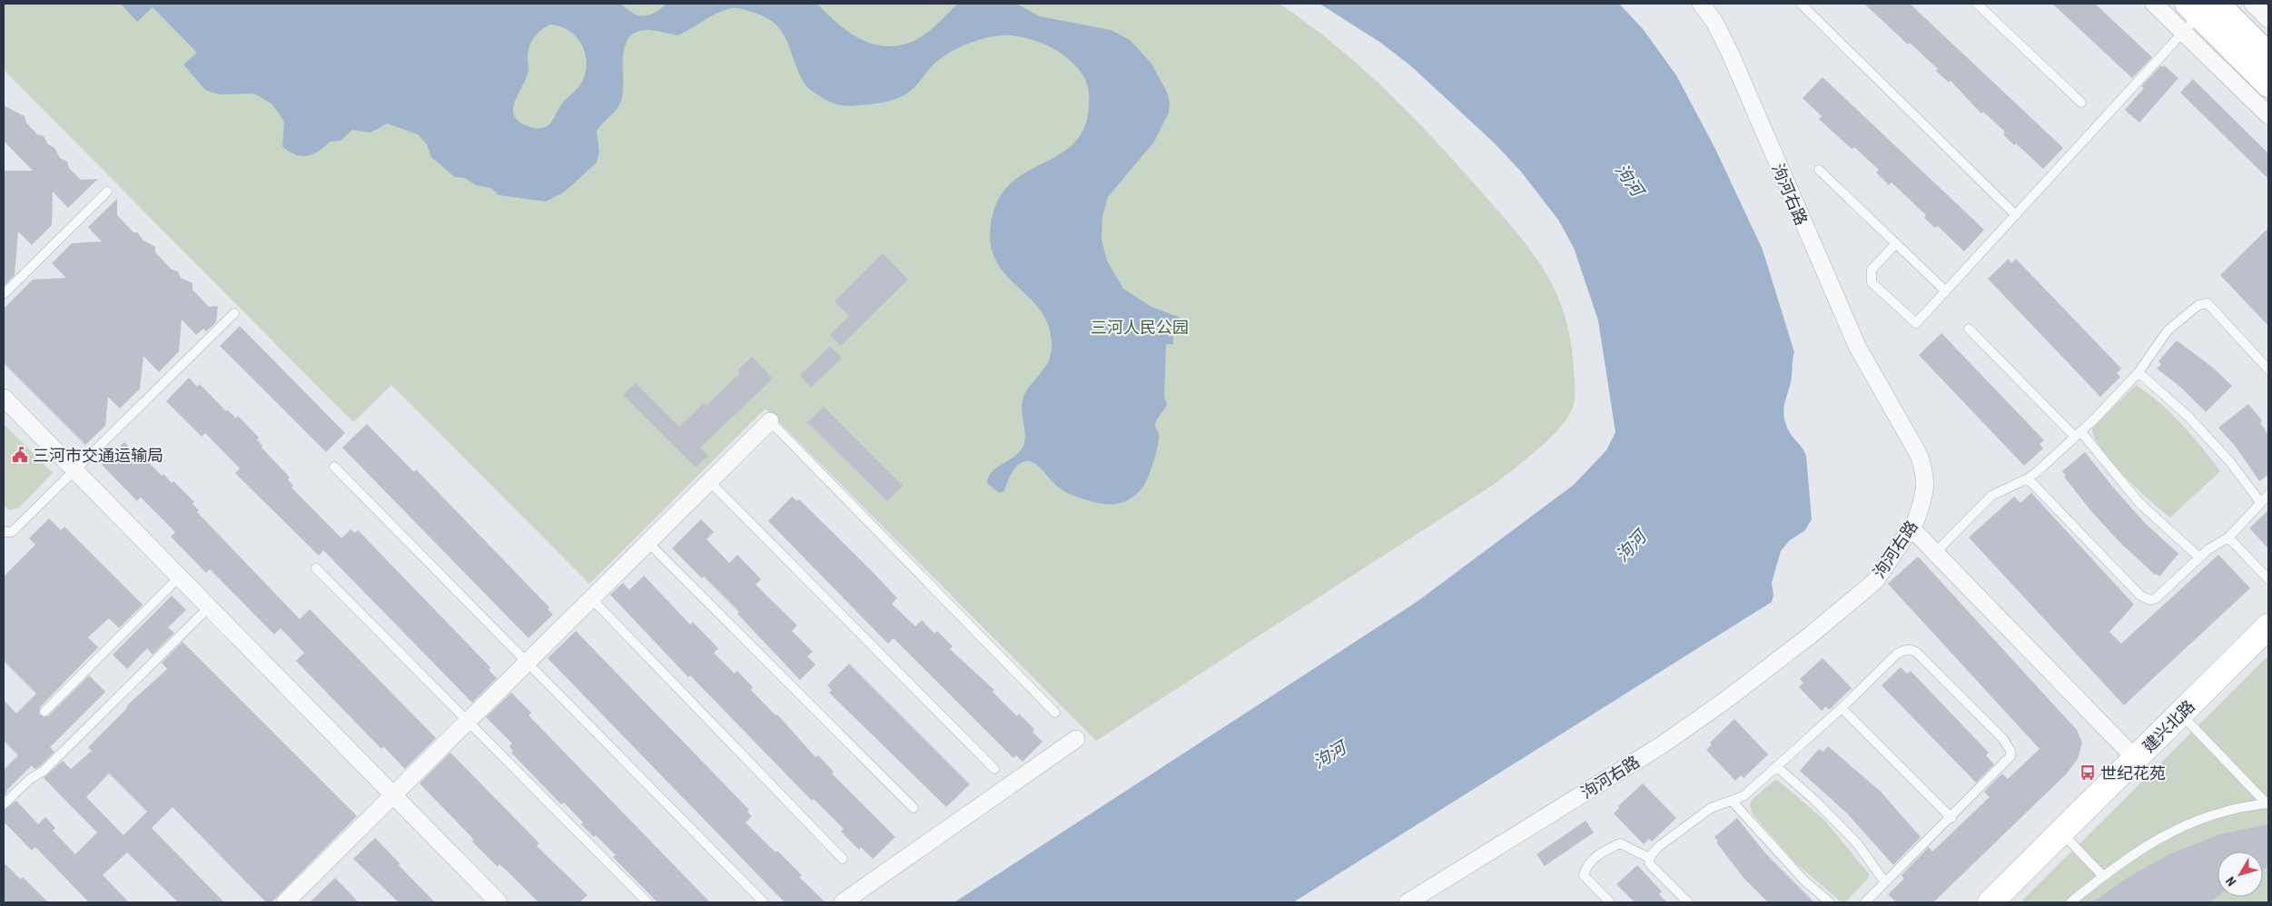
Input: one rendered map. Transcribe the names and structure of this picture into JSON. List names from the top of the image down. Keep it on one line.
{"streets":{"main road":["建兴北路"],"street":["泃河右路"]},"water":["泃河"],"parks":["三河人民公园"],"places":{"public building":["三河市交通运输局"],"bus stop":["世纪花苑"]},"north":"bottom left"}
